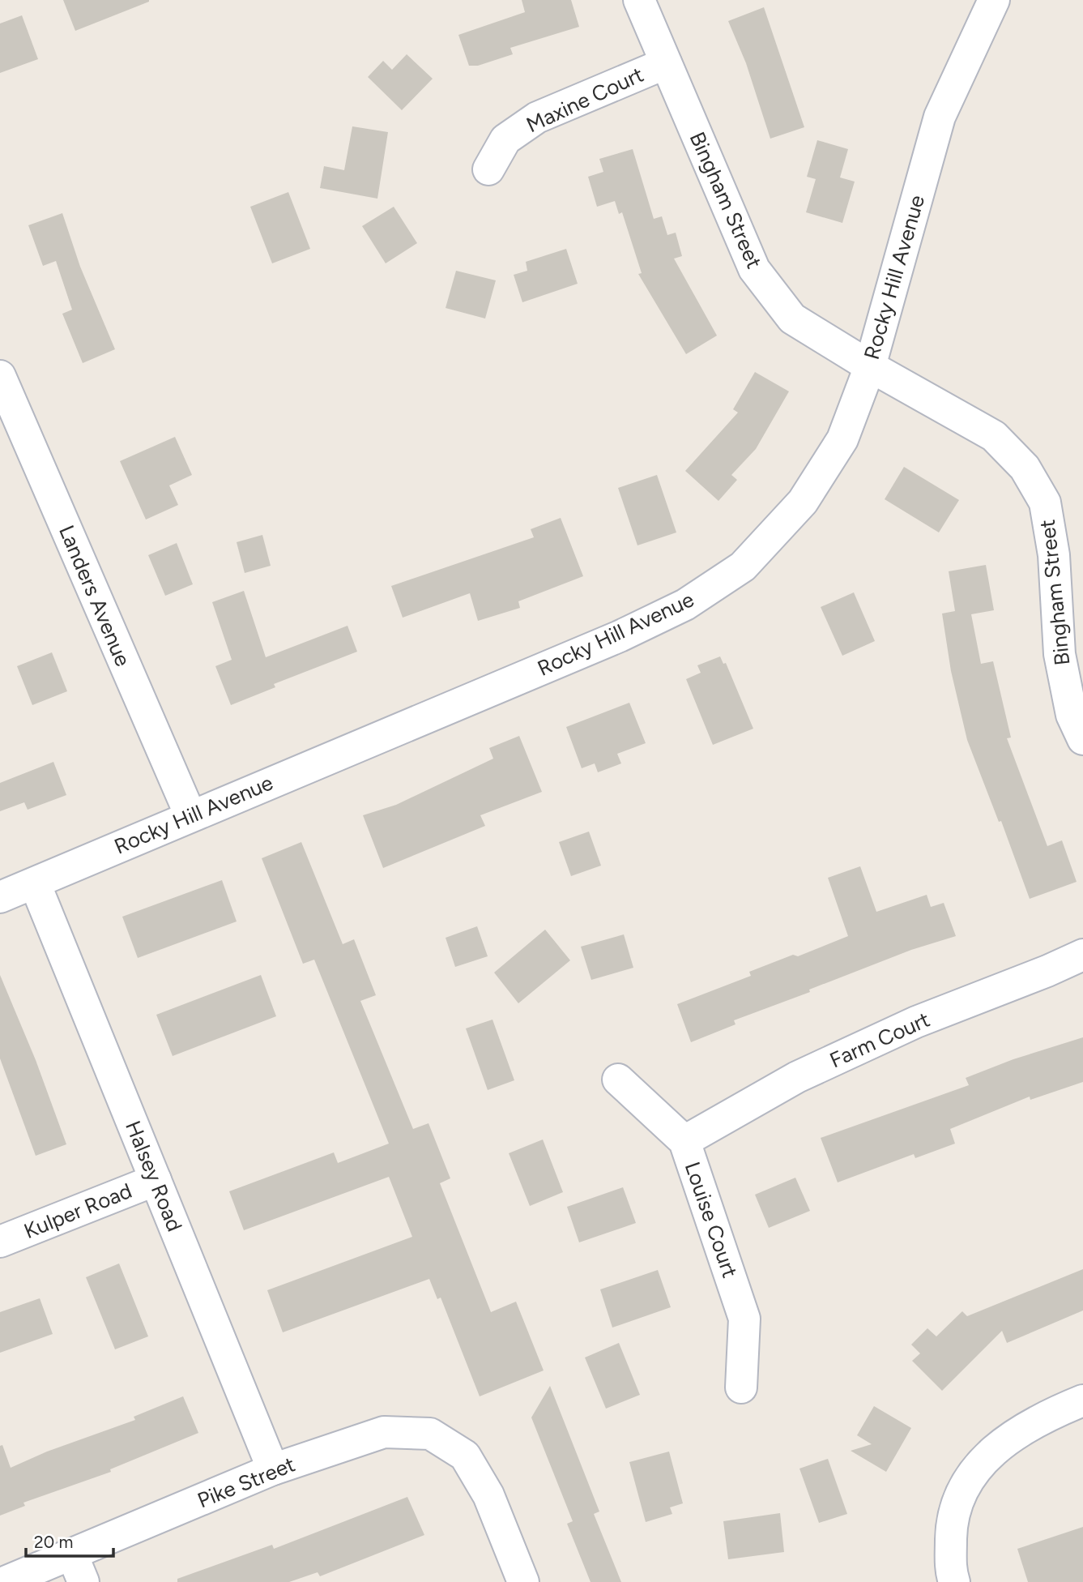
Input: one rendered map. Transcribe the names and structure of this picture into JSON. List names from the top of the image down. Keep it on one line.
{"streets":{"street":["Maxine Court","Bingham Street","Rocky Hill Avenue","Landers Avenue","Farm Court","Halsey Road","Kulper Road","Louise Court","Pike Street"]},"crossings":[["Maxine Court","Bingham Street"],["Bingham Street","Rocky Hill Avenue"],["Rocky Hill Avenue","Landers Avenue"],["Rocky Hill Avenue","Halsey Road"],["Farm Court","Louise Court"],["Halsey Road","Kulper Road"],["Halsey Road","Pike Street"]],"scale_bar":"20 m"}
